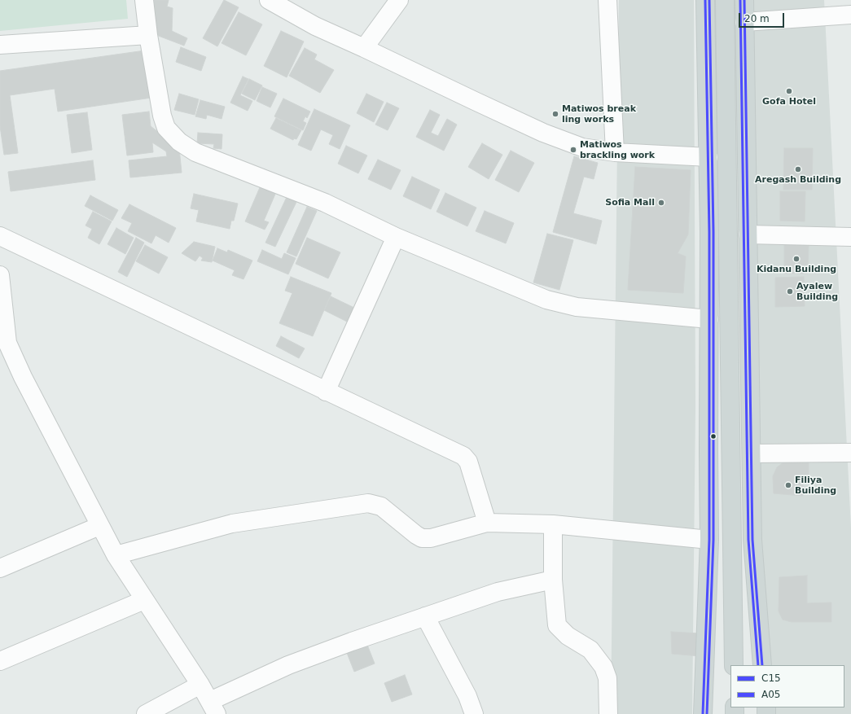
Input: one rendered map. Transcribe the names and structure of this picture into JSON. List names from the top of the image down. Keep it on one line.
{"places":["Gofa Hotel","Matiwos break ling works","Matiwos brackling work","Aregash Building","Sofia Mall","Kidanu Building","Ayalew Building","Filiya Building"],"lines":["transit line C15","transit line A05"],"legend":["C15","A05"],"scale_bar":"20 m"}
